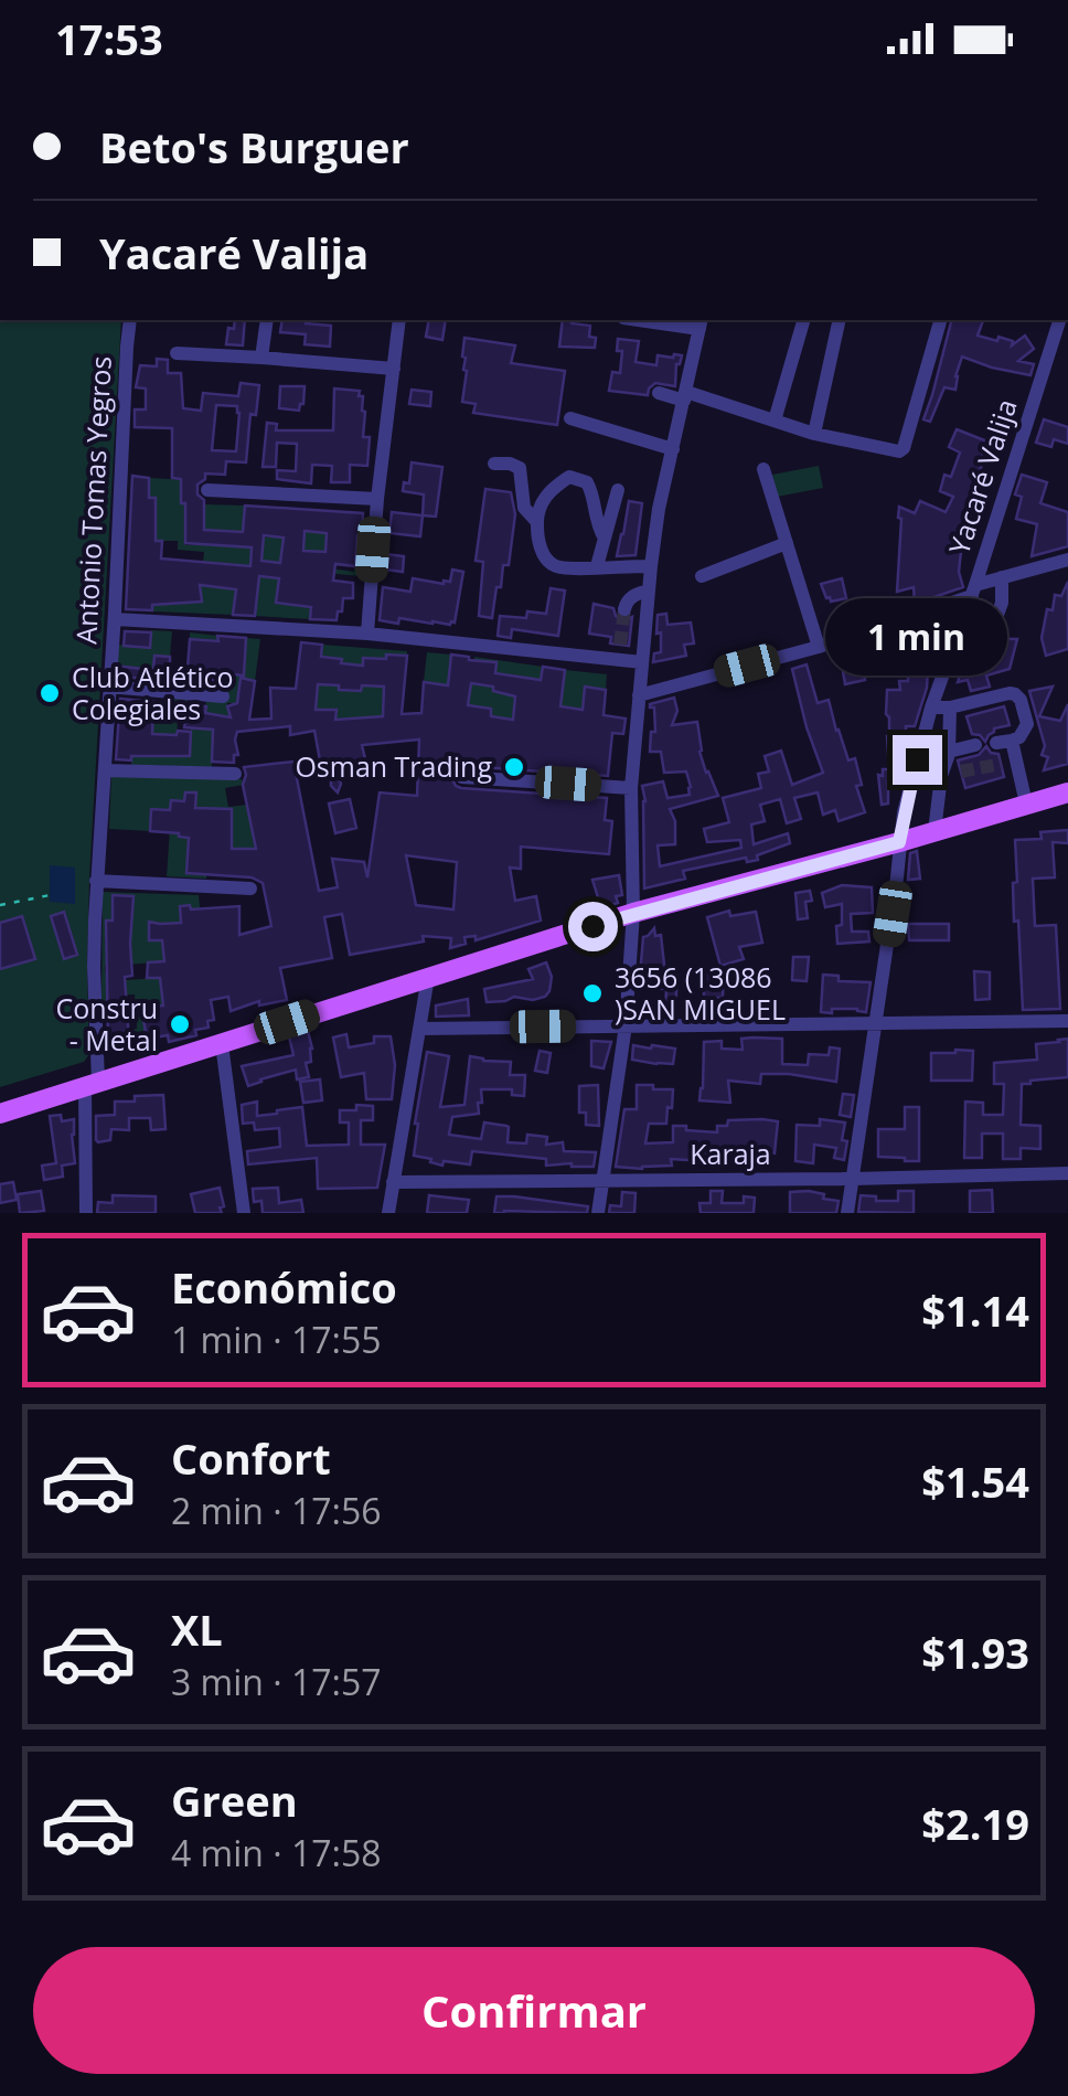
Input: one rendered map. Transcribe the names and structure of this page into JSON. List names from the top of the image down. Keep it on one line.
{"streets":{"street":["Yacaré Valija","Antonio Tomas Yegros","Karaja"]},"crossings":[["Yacaré Valija","Karaja"]],"places":["Club Atlético Colegiales","Osman Trading","3656 (13086 )SAN MIGUEL","Constru - Metal"],"page":{"status":"17:53","banner":["Beto's Burguer","Yacaré Valija"],"bubble":"1 min","list":[{"name":"Económico","note":"1 min · 17:55","value":"$1.14"},{"name":"Confort","note":"2 min · 17:56","value":"$1.54"},{"name":"XL","note":"3 min · 17:57","value":"$1.93"},{"name":"Green","note":"4 min · 17:58","value":"$2.19"}],"buttons":"Confirmar"}}
